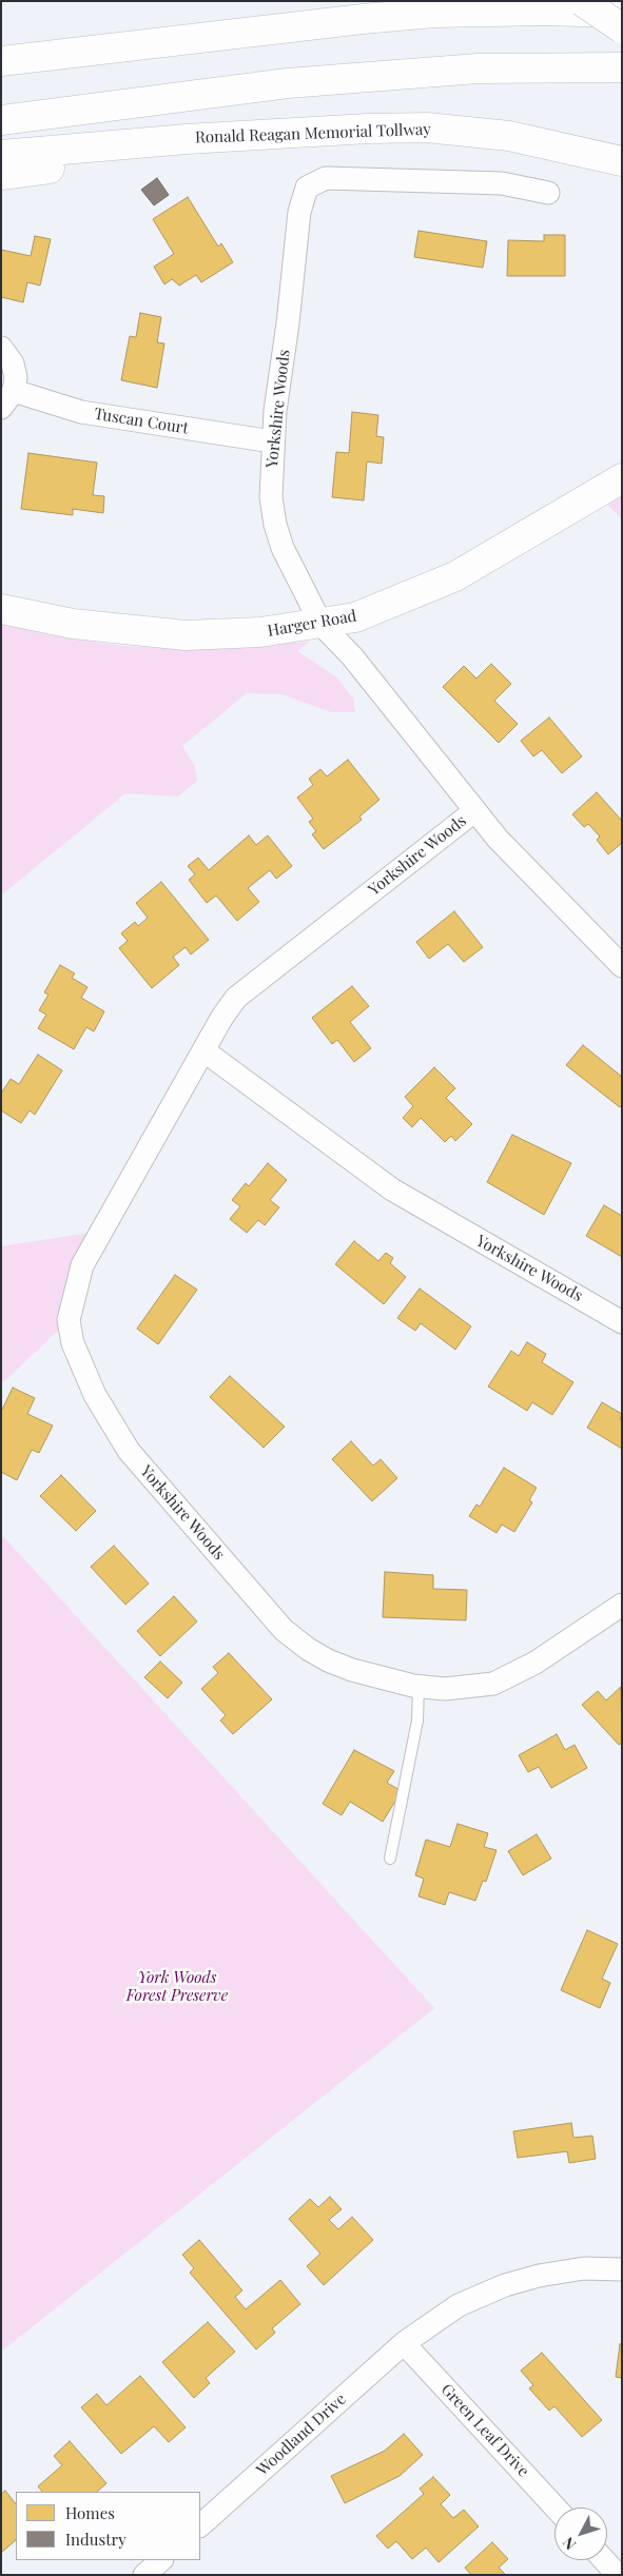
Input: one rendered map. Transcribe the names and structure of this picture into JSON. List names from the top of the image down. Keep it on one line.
{"streets":{"main road":["Ronald Reagan Memorial Tollway","Harger Road"],"street":["Yorkshire Woods","Tuscan Court","Green Leaf Drive","Woodland Drive"]},"crossings":[["Yorkshire Woods","Tuscan Court"],["Yorkshire Woods","Harger Road"],["Green Leaf Drive","Woodland Drive"]],"parks":["York Woods Forest Preserve"],"legend":["Homes","Industry"],"north":"bottom left"}
